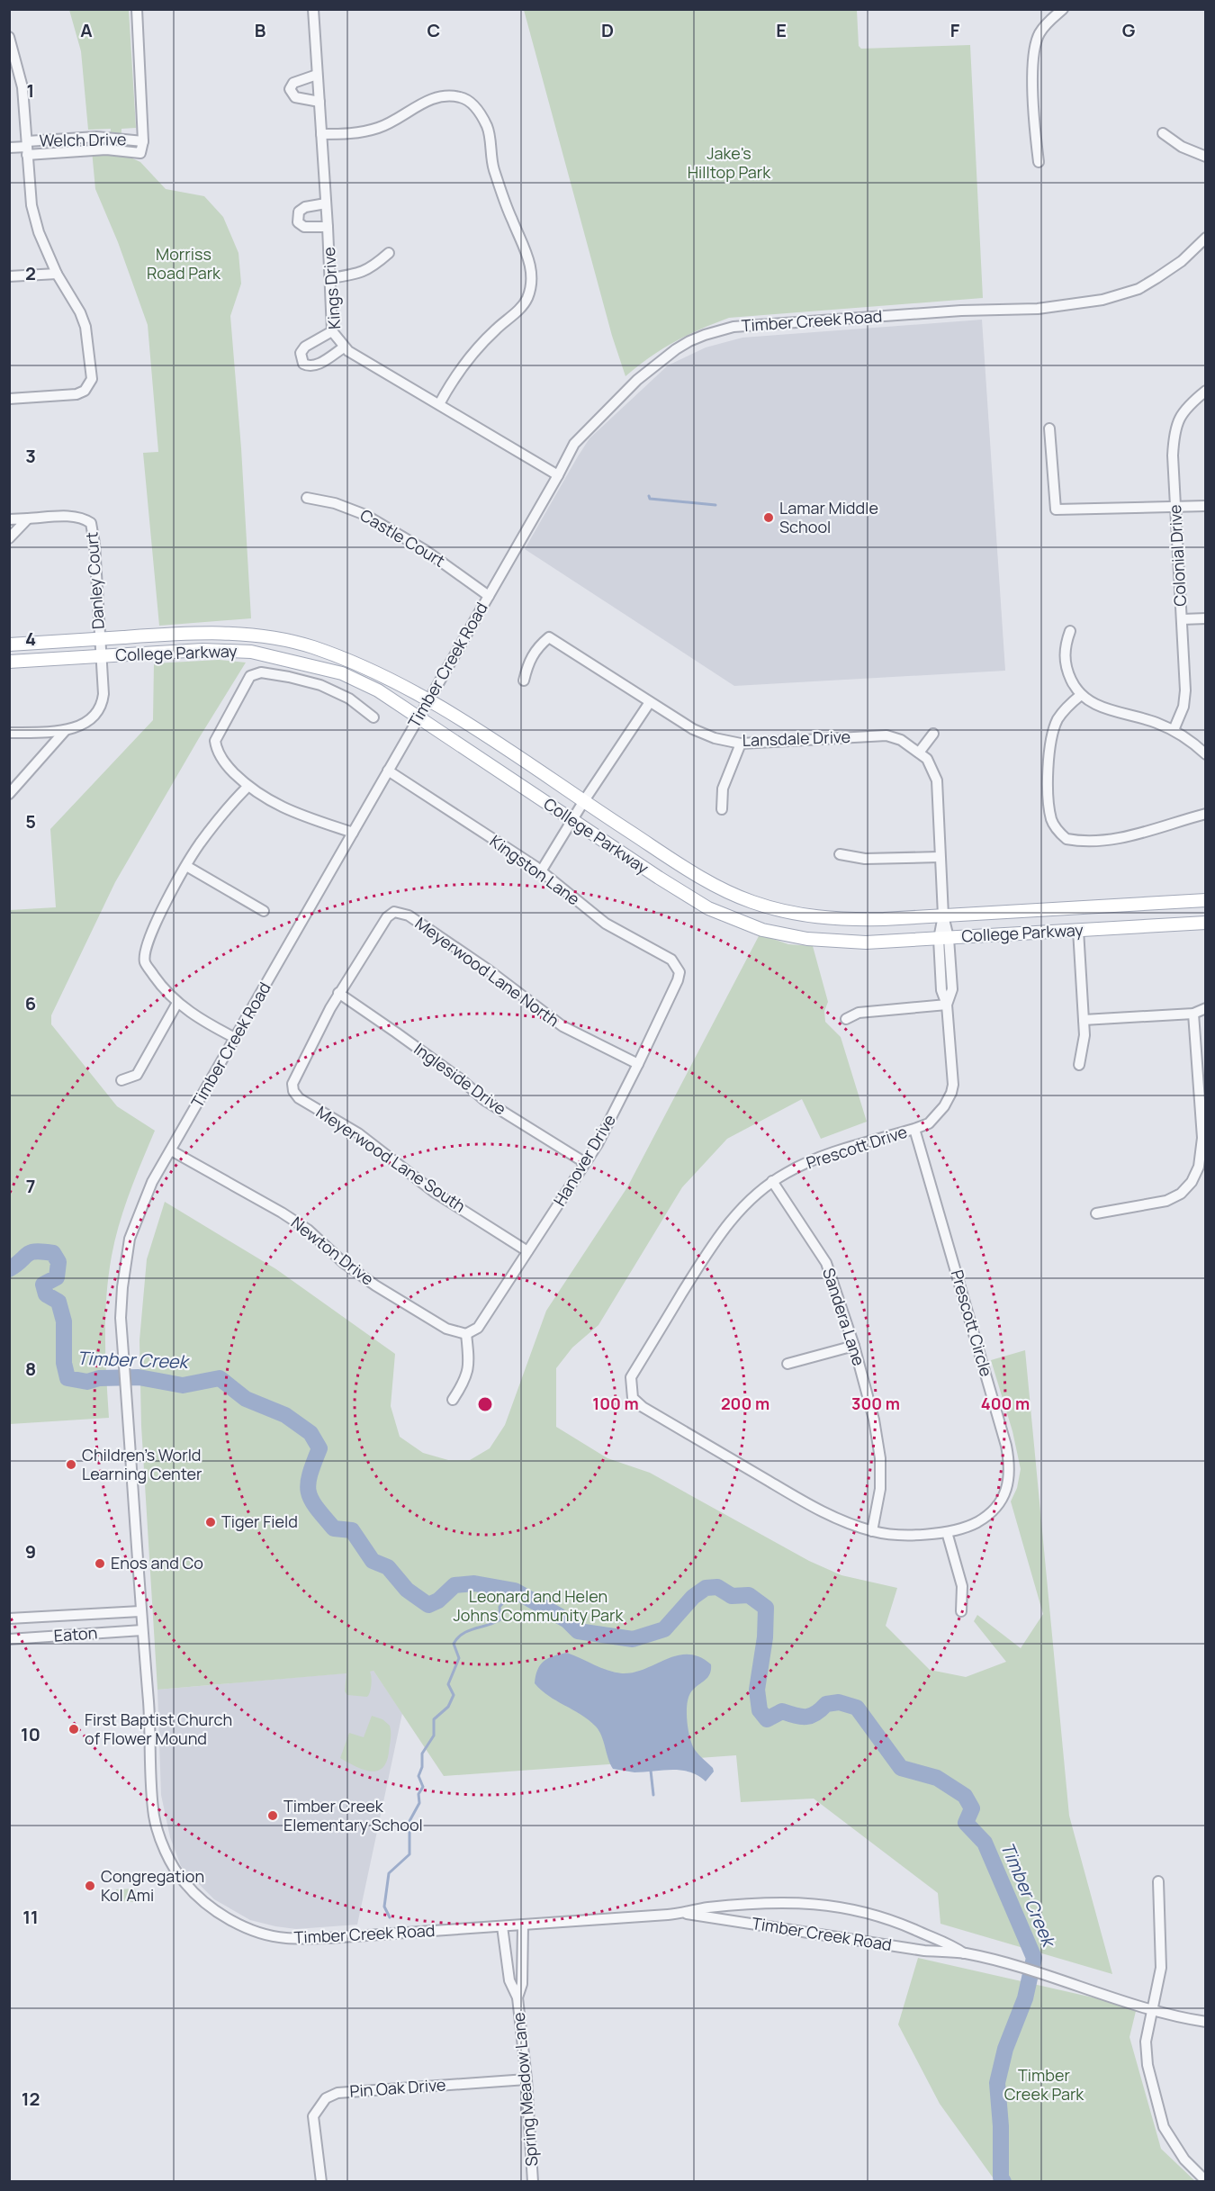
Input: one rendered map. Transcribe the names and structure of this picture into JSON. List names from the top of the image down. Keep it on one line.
{"streets":{"main road":["College Parkway"],"street":["Welch Drive","Kings Drive","Timber Creek Road","Castle Court","Colonial Drive","Danley Court","Lansdale Drive","Kingston Lane","Meyerwood Lane North","Ingleside Drive","Prescott Drive","Meyerwood Lane South","Hanover Drive","Newton Drive","Sandera Lane","Prescott Circle","Eaton","Pin Oak Drive","Spring Meadow Lane"]},"crossings":[["Kings Drive","Timber Creek Road"],["Timber Creek Road","Castle Court"],["Timber Creek Road","College Parkway"],["Timber Creek Road","Kingston Lane"],["Timber Creek Road","Newton Drive"],["Timber Creek Road","Eaton"],["Timber Creek Road","Spring Meadow Lane"],["Danley Court","College Parkway"],["College Parkway","Lansdale Drive"],["College Parkway","Prescott Drive"],["Lansdale Drive","Prescott Drive"],["Kingston Lane","Hanover Drive"],["Meyerwood Lane North","Ingleside Drive"],["Meyerwood Lane North","Meyerwood Lane South"],["Meyerwood Lane North","Hanover Drive"],["Ingleside Drive","Meyerwood Lane South"],["Ingleside Drive","Hanover Drive"],["Prescott Drive","Sandera Lane"],["Prescott Drive","Prescott Circle"],["Meyerwood Lane South","Hanover Drive"],["Hanover Drive","Newton Drive"],["Sandera Lane","Prescott Circle"],["Pin Oak Drive","Spring Meadow Lane"]],"water":["Timber Creek"],"parks":["Jake's Hilltop Park","Morriss Road Park","Leonard and Helen Johns Community Park","Timber Creek Park"],"places":["Lamar Middle School","Children's World Learning Center","Tiger Field","Enos and Co","First Baptist Church of Flower Mound","Timber Creek Elementary School","Congregation Kol Ami"],"grid":{"columns":["A","B","C","D","E","F","G"],"rows":["1","2","3","4","5","6","7","8","9","10","11","12"]},"rings":["100 m","200 m","300 m","400 m"]}
